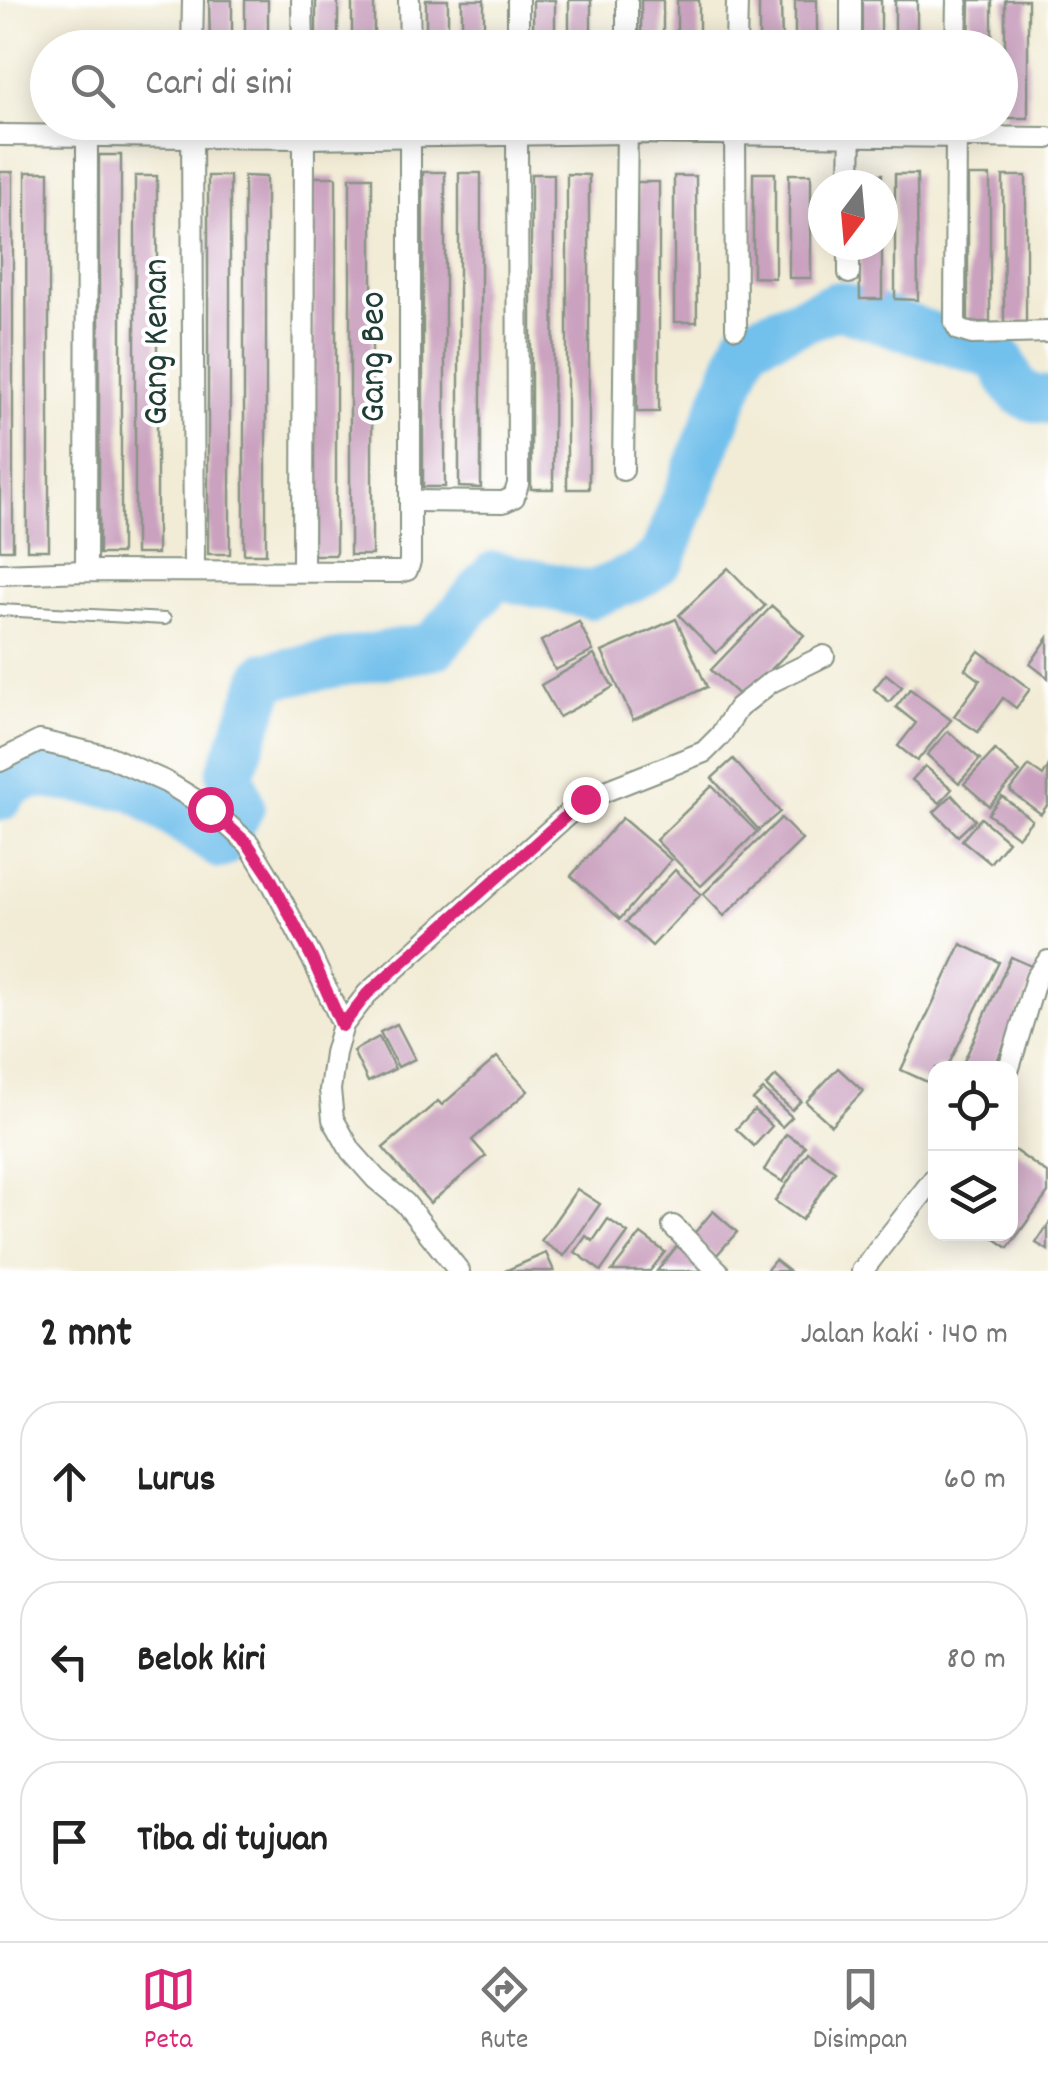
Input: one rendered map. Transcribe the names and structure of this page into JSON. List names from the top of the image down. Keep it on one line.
{"streets":{"street":["Gang Kenan","Gang Beo"]},"north":"bottom","page":{"search":"Cari di sini","heading":["2 mnt","Jalan kaki · 140 m"],"list":[["Lurus","60 m"],["Belok kiri","80 m"],"Tiba di tujuan"],"nav":["Peta","Rute","Disimpan"]}}
